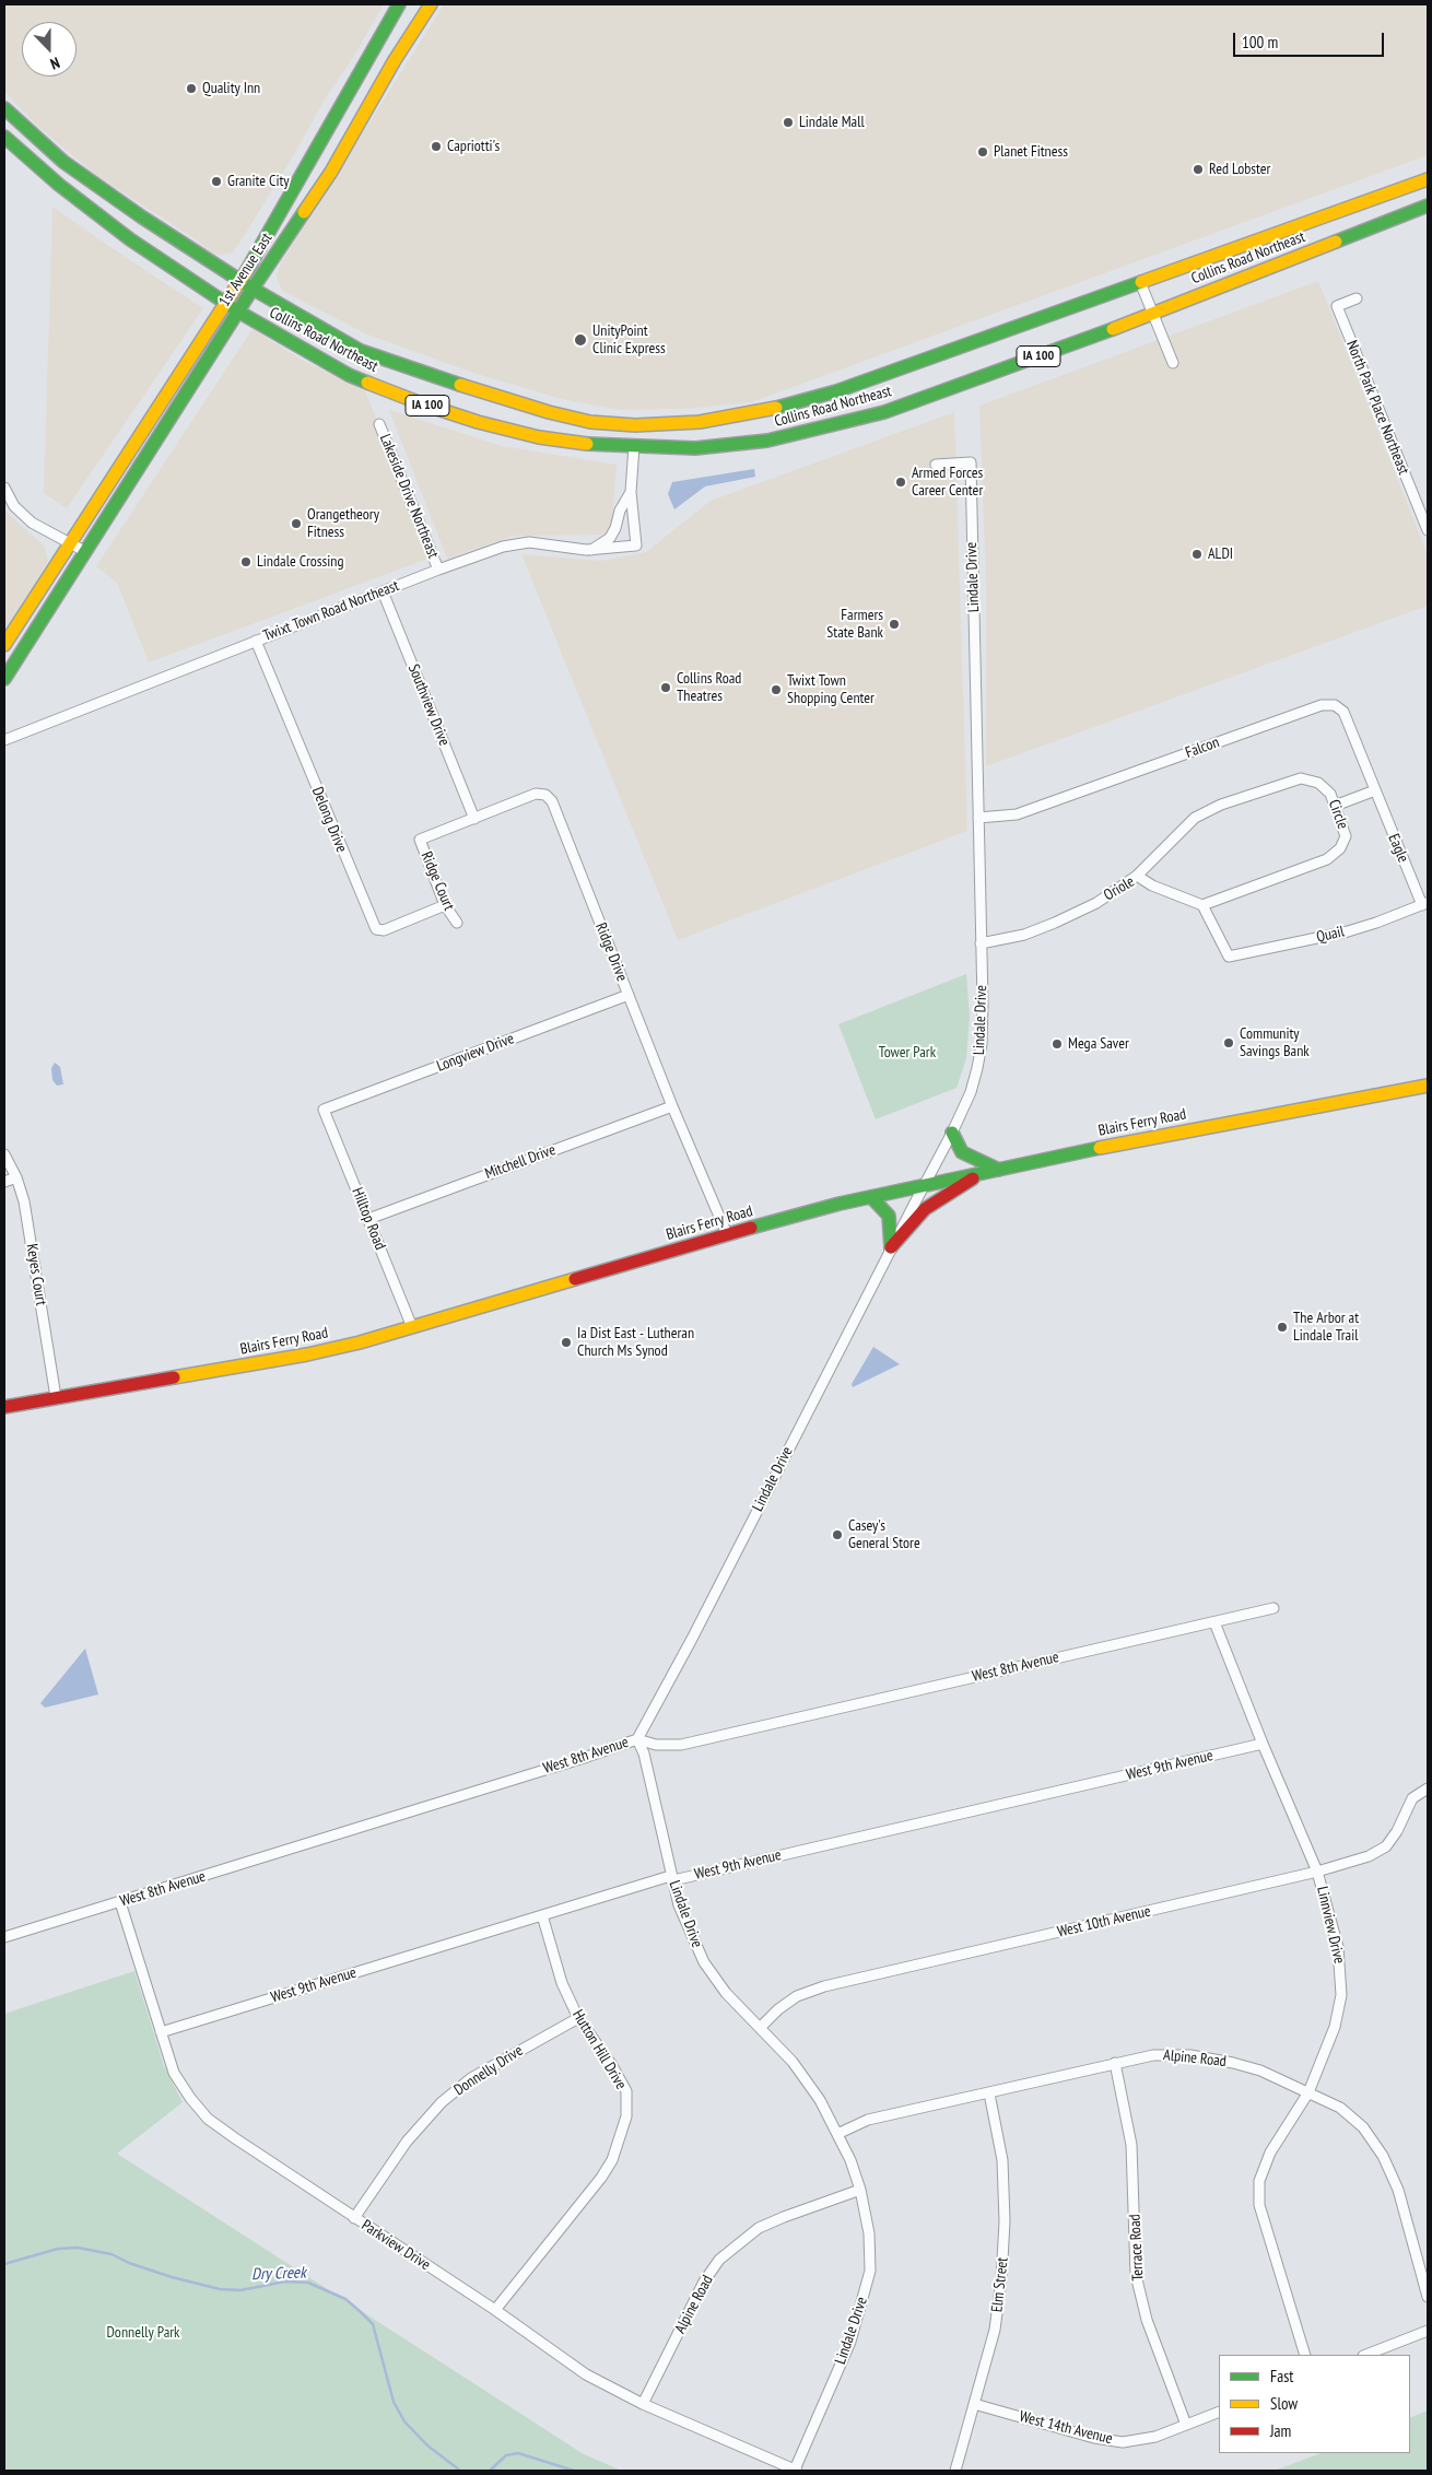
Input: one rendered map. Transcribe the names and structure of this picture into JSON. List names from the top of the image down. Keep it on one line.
{"streets":{"main road":["Collins Road Northeast","1st Avenue East","IA 100","Blairs Ferry Road"],"street":["North Park Place Northeast","Lakeside Drive Northeast","Lindale Drive","Twixt Town Road Northeast","Southview Drive","Falcon","Circle","Delong Drive","Eagle","Ridge Court","Oriole","Quail","Ridge Drive","Longview Drive","Mitchell Drive","Hilltop Road","Keyes Court","West 8th Avenue","West 9th Avenue","West 10th Avenue","Linnview Drive","Hutton Hill Drive","Alpine Road","Donnelly Drive","Parkview Drive","Terrace Road","Elm Street","West 14th Avenue"]},"crossings":[["Collins Road Northeast","1st Avenue East"],["Collins Road Northeast","IA 100"],["Collins Road Northeast","Twixt Town Road Northeast"],["1st Avenue East","IA 100"],["Lakeside Drive Northeast","Twixt Town Road Northeast"],["Lindale Drive","Falcon"],["Lindale Drive","Oriole"],["Lindale Drive","Blairs Ferry Road"],["Lindale Drive","West 8th Avenue"],["Lindale Drive","West 9th Avenue"],["Lindale Drive","West 10th Avenue"],["Lindale Drive","Alpine Road"],["Lindale Drive","Parkview Drive"],["Twixt Town Road Northeast","Southview Drive"],["Twixt Town Road Northeast","Delong Drive"],["Southview Drive","Ridge Drive"],["Falcon","Eagle"],["Circle","Oriole"],["Circle","Quail"],["Delong Drive","Ridge Court"],["Eagle","Quail"],["Ridge Court","Ridge Drive"],["Oriole","Quail"],["Ridge Drive","Longview Drive"],["Ridge Drive","Blairs Ferry Road"],["Ridge Drive","Mitchell Drive"],["Longview Drive","Hilltop Road"],["Blairs Ferry Road","Hilltop Road"],["Blairs Ferry Road","Keyes Court"],["Mitchell Drive","Hilltop Road"],["West 8th Avenue","Linnview Drive"],["West 8th Avenue","Parkview Drive"],["West 9th Avenue","Linnview Drive"],["West 9th Avenue","Hutton Hill Drive"],["West 9th Avenue","Parkview Drive"],["West 10th Avenue","Linnview Drive"],["Linnview Drive","Alpine Road"],["Hutton Hill Drive","Donnelly Drive"],["Hutton Hill Drive","Parkview Drive"],["Alpine Road","Parkview Drive"],["Alpine Road","Terrace Road"],["Alpine Road","Elm Street"],["Donnelly Drive","Parkview Drive"],["Terrace Road","West 14th Avenue"],["Elm Street","West 14th Avenue"]],"water":["Dry Creek"],"parks":["Tower Park","Donnelly Park"],"places":["Quality Inn","Lindale Mall","Capriotti's","Planet Fitness","Red Lobster","Granite City","UnityPoint Clinic Express","Armed Forces Career Center","Orangetheory Fitness","ALDI","Lindale Crossing","Farmers State Bank","Collins Road Theatres","Twixt Town Shopping Center","Community Savings Bank","Mega Saver","The Arbor at Lindale Trail","Ia Dist East - Lutheran Church Ms Synod","Casey's General Store"],"legend":["Fast","Slow","Jam"],"scale_bar":"100 m","north":"bottom"}
